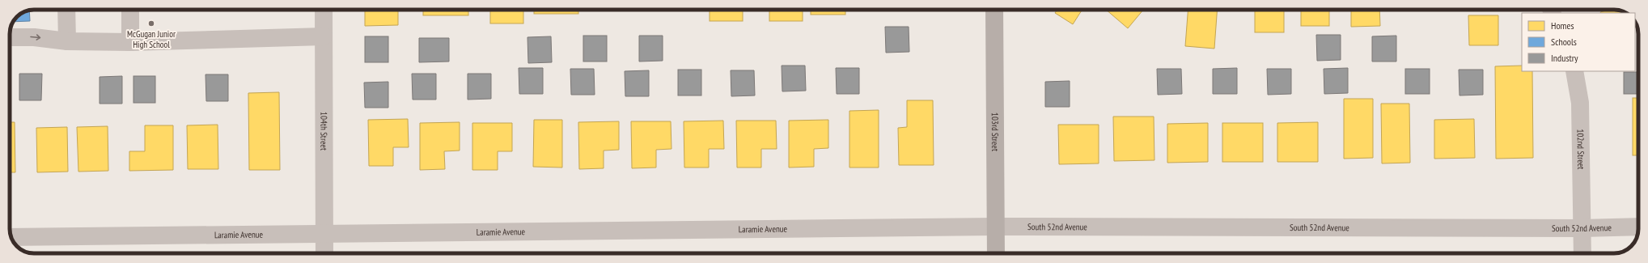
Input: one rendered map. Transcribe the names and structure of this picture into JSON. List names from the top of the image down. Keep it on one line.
{"streets":{"main road":["103rd Street"],"street":["104th Street","102nd Street","South 52nd Avenue","Laramie Avenue"]},"crossings":[["104th Street","Laramie Avenue"],["103rd Street","South 52nd Avenue"],["103rd Street","Laramie Avenue"],["102nd Street","South 52nd Avenue"],["South 52nd Avenue","Laramie Avenue"]],"places":["McGugan Junior High School"],"legend":["Homes","Schools","Industry"]}
